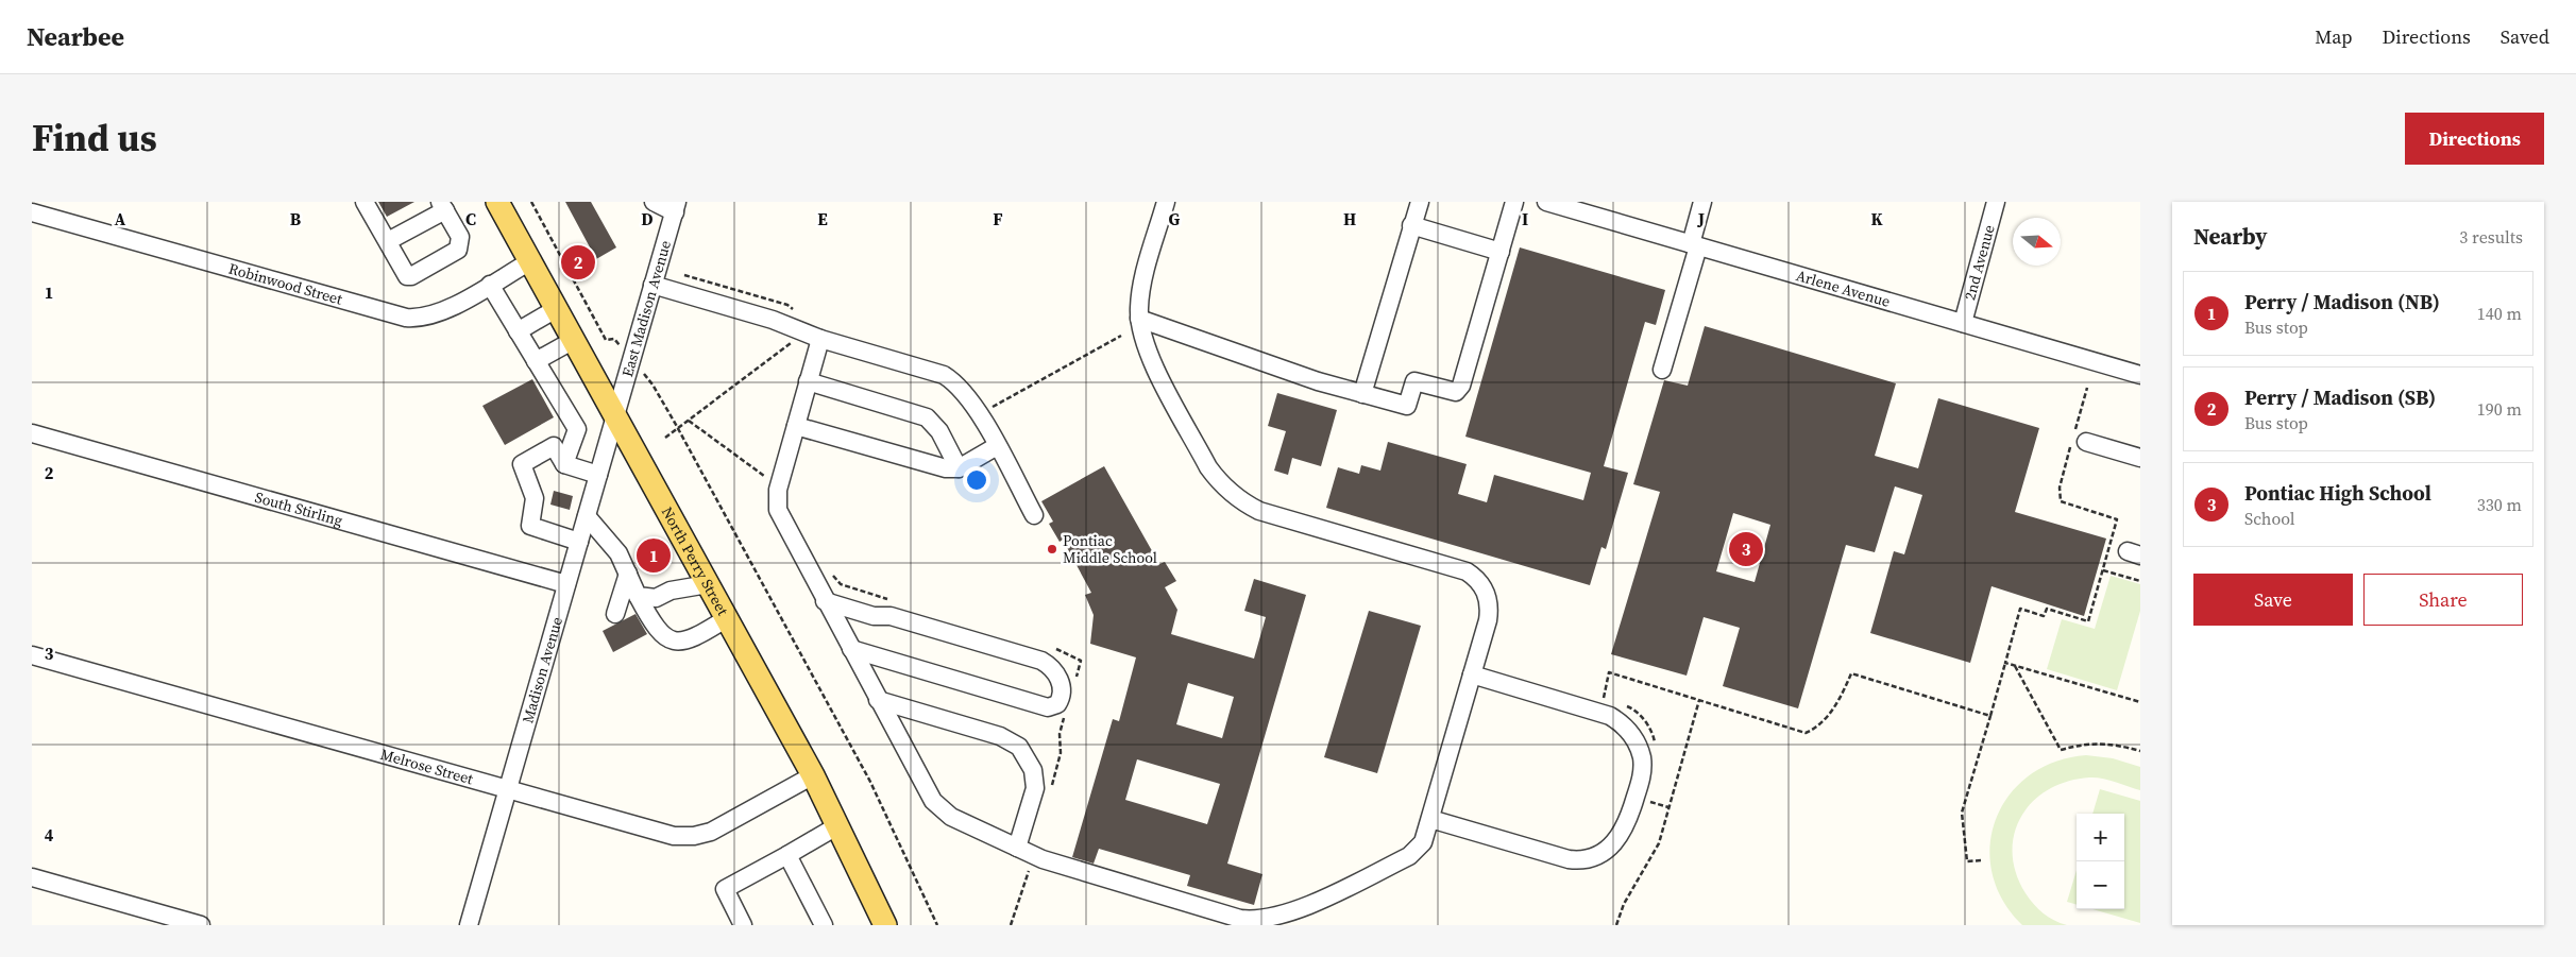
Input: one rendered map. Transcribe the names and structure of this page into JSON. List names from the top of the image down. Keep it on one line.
{"streets":{"main road":["North Perry Street"],"street":["2nd Avenue","Robinwood Street","Arlene Avenue","East Madison Avenue","South Stirling","Madison Avenue","Melrose Street"]},"crossings":[["2nd Avenue","Arlene Avenue"],["Robinwood Street","North Perry Street"],["East Madison Avenue","North Perry Street"],["East Madison Avenue","Madison Avenue"],["South Stirling","Madison Avenue"],["North Perry Street","Madison Avenue"],["North Perry Street","Melrose Street"],["Madison Avenue","Melrose Street"]],"places":["Pontiac Middle School"],"north":"right","page":{"header":"Nearbee","nav":["Map","Directions","Saved"],"title":"Find us","buttons":["Directions",["Save","Share"]],"heading":["Nearby","3 results"],"pins":["2","3","1"],"list":[{"mark":"1","name":"Perry / Madison (NB)","note":"Bus stop","value":"140 m"},{"mark":"2","name":"Perry / Madison (SB)","note":"Bus stop","value":"190 m"},{"mark":"3","name":"Pontiac High School","note":"School","value":"330 m"}],"map_buttons":["+","−"]},"grid":{"columns":["A","B","C","D","E","F","G","H","I","J","K"],"rows":["1","2","3","4"]}}
